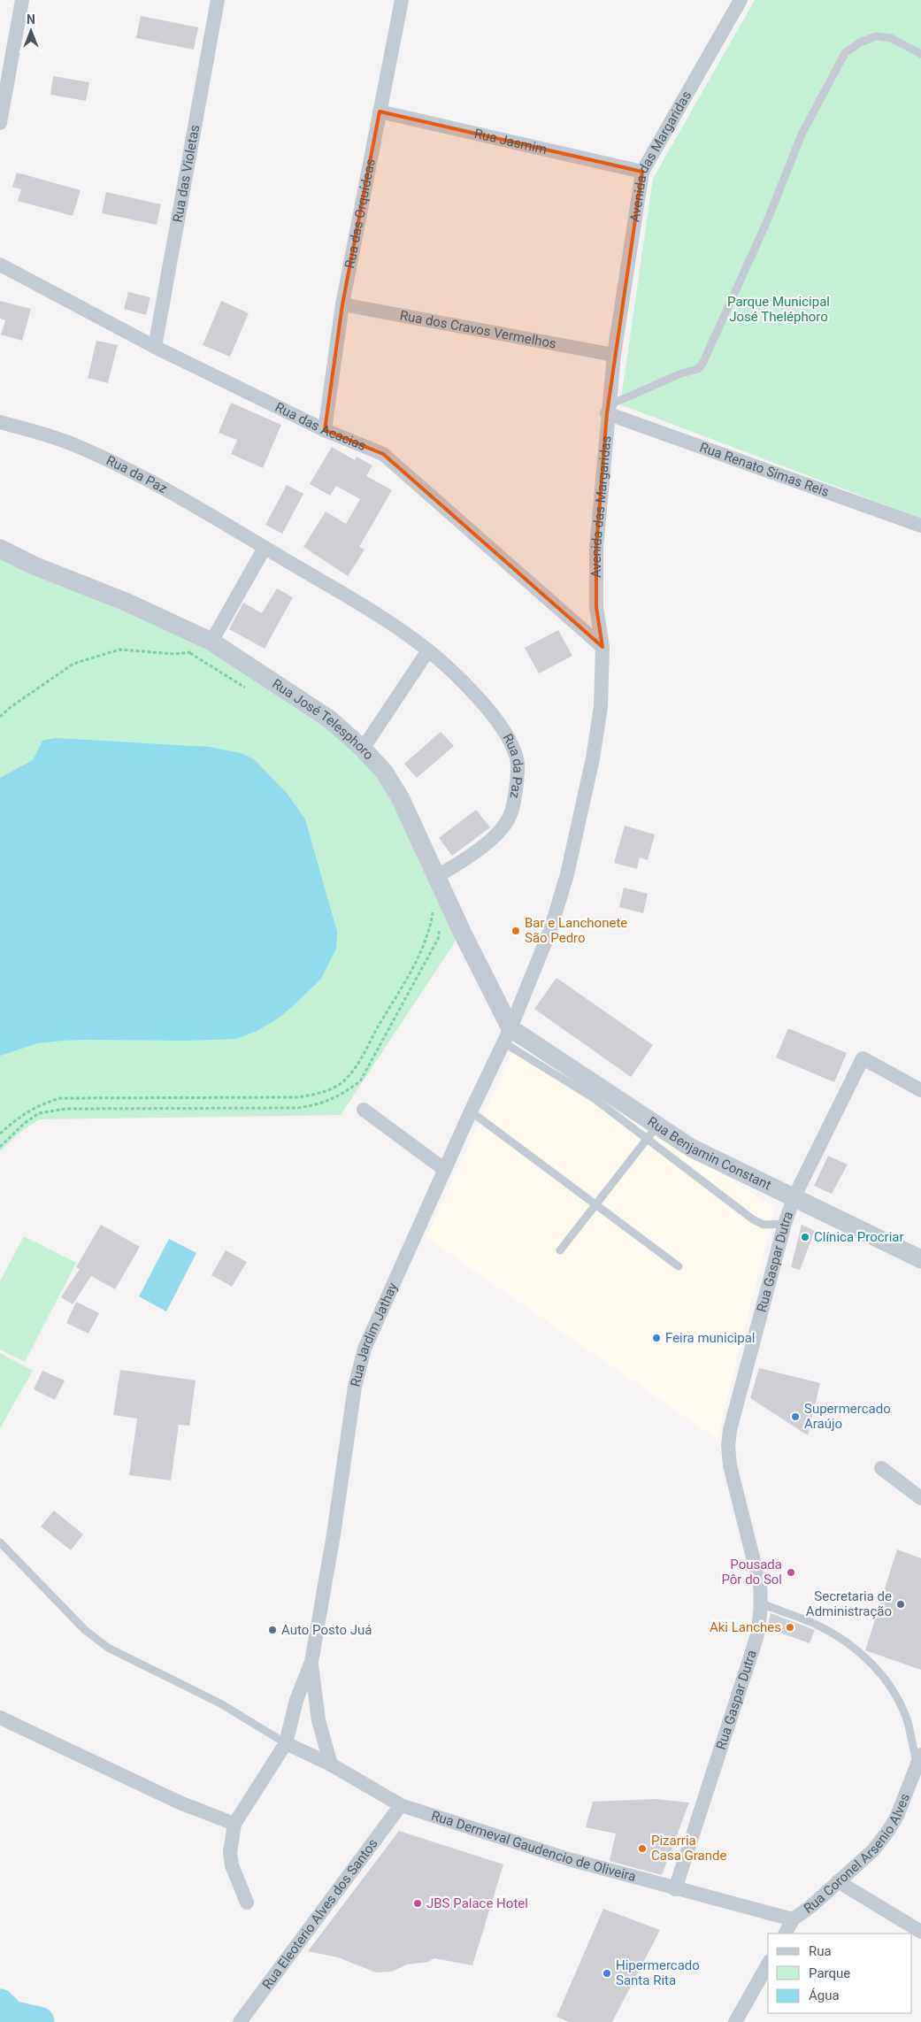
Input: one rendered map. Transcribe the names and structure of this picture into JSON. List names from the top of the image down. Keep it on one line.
{"streets":{"street":["Rua Jasmim","Avenida das Margaridas","Rua das Violetas","Rua das Orquídeas","Rua dos Cravos Vermelhos","Rua das Acacias","Rua Renato Simas Reis","Rua da Paz","Rua José Telesphoro","Rua Benjamin Constant","Rua Gaspar Dutra","Rua Jardim Jathay","Rua Dermeval Gaudencio de Oliveira","Rua Coronel Arsenio Alves","Rua Eleoterio Alves dos Santos"]},"crossings":[["Rua Jasmim","Avenida das Margaridas"],["Rua Jasmim","Rua das Orquídeas"],["Avenida das Margaridas","Rua dos Cravos Vermelhos"],["Avenida das Margaridas","Rua das Acacias"],["Avenida das Margaridas","Rua Renato Simas Reis"],["Avenida das Margaridas","Rua José Telesphoro"],["Avenida das Margaridas","Rua Benjamin Constant"],["Avenida das Margaridas","Rua Jardim Jathay"],["Rua das Violetas","Rua das Acacias"],["Rua das Orquídeas","Rua dos Cravos Vermelhos"],["Rua das Orquídeas","Rua das Acacias"],["Rua da Paz","Rua José Telesphoro"],["Rua José Telesphoro","Rua Benjamin Constant"],["Rua José Telesphoro","Rua Jardim Jathay"],["Rua Benjamin Constant","Rua Gaspar Dutra"],["Rua Benjamin Constant","Rua Jardim Jathay"],["Rua Gaspar Dutra","Rua Dermeval Gaudencio de Oliveira"],["Rua Jardim Jathay","Rua Dermeval Gaudencio de Oliveira"],["Rua Dermeval Gaudencio de Oliveira","Rua Coronel Arsenio Alves"],["Rua Dermeval Gaudencio de Oliveira","Rua Eleoterio Alves dos Santos"]],"parks":["Parque Municipal José Theléphoro"],"places":["Bar e Lanchonete São Pedro","Clínica Procriar","Feira municipal","Supermercado Araújo","Pousada Pôr do Sol","Secretaria de Administração","Aki Lanches","Auto Posto Juá","Pizarria Casa Grande","JBS Palace Hotel","Hipermercado Santa Rita"],"legend":["Rua","Parque","Água"],"north":"top"}
